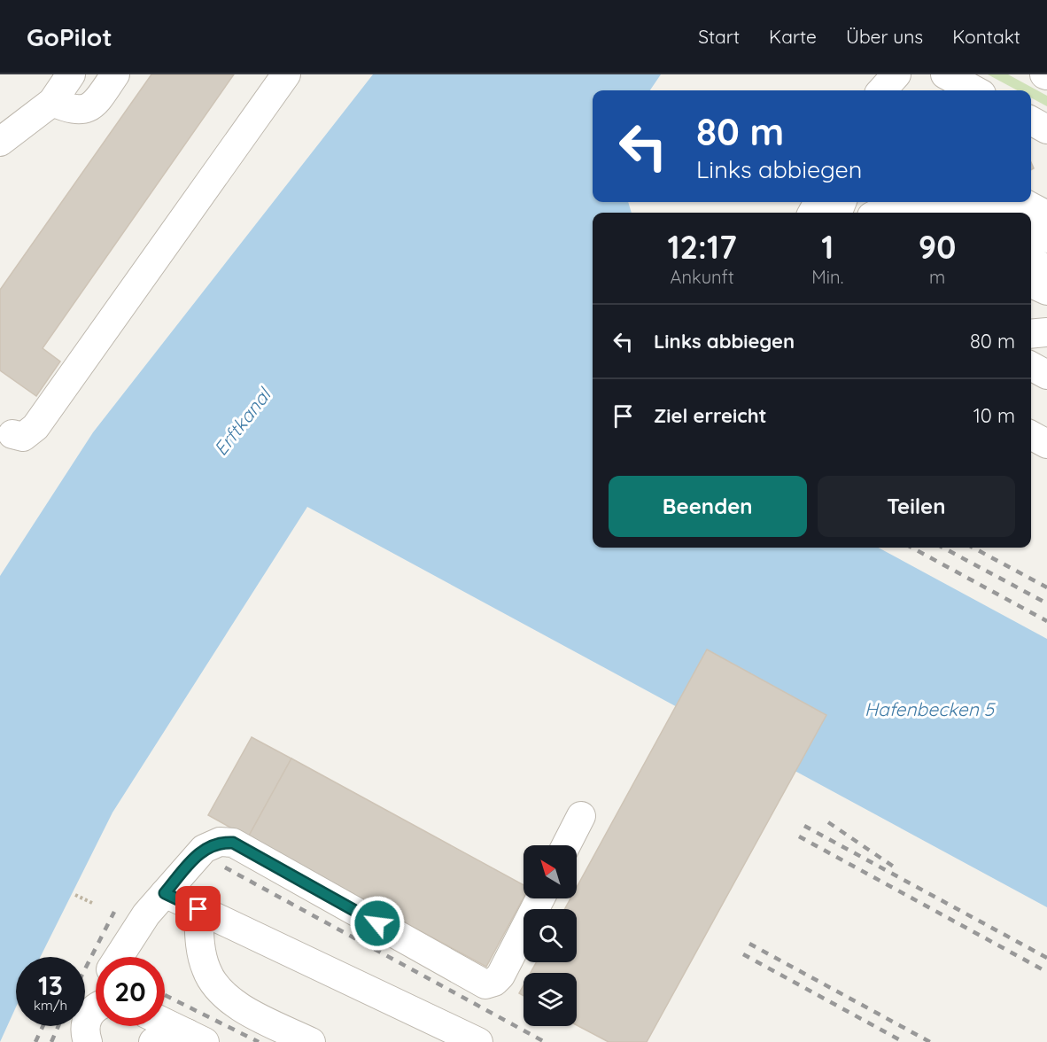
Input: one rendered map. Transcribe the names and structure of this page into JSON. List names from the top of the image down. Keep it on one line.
{"water":["Erftkanal","Hafenbecken 5"],"north":"top left","page":{"header":"GoPilot","nav":["Start","Karte","Über uns","Kontakt"],"turn":["80 m","Links abbiegen"],"eta":["12:17","Ankunft","1","Min.","90","m"],"list":[{"name":"Links abbiegen","value":"80 m"},{"name":"Ziel erreicht","value":"10 m"}],"buttons":["Beenden","Teilen"],"speed":"13 km/h","limit":"20"}}
